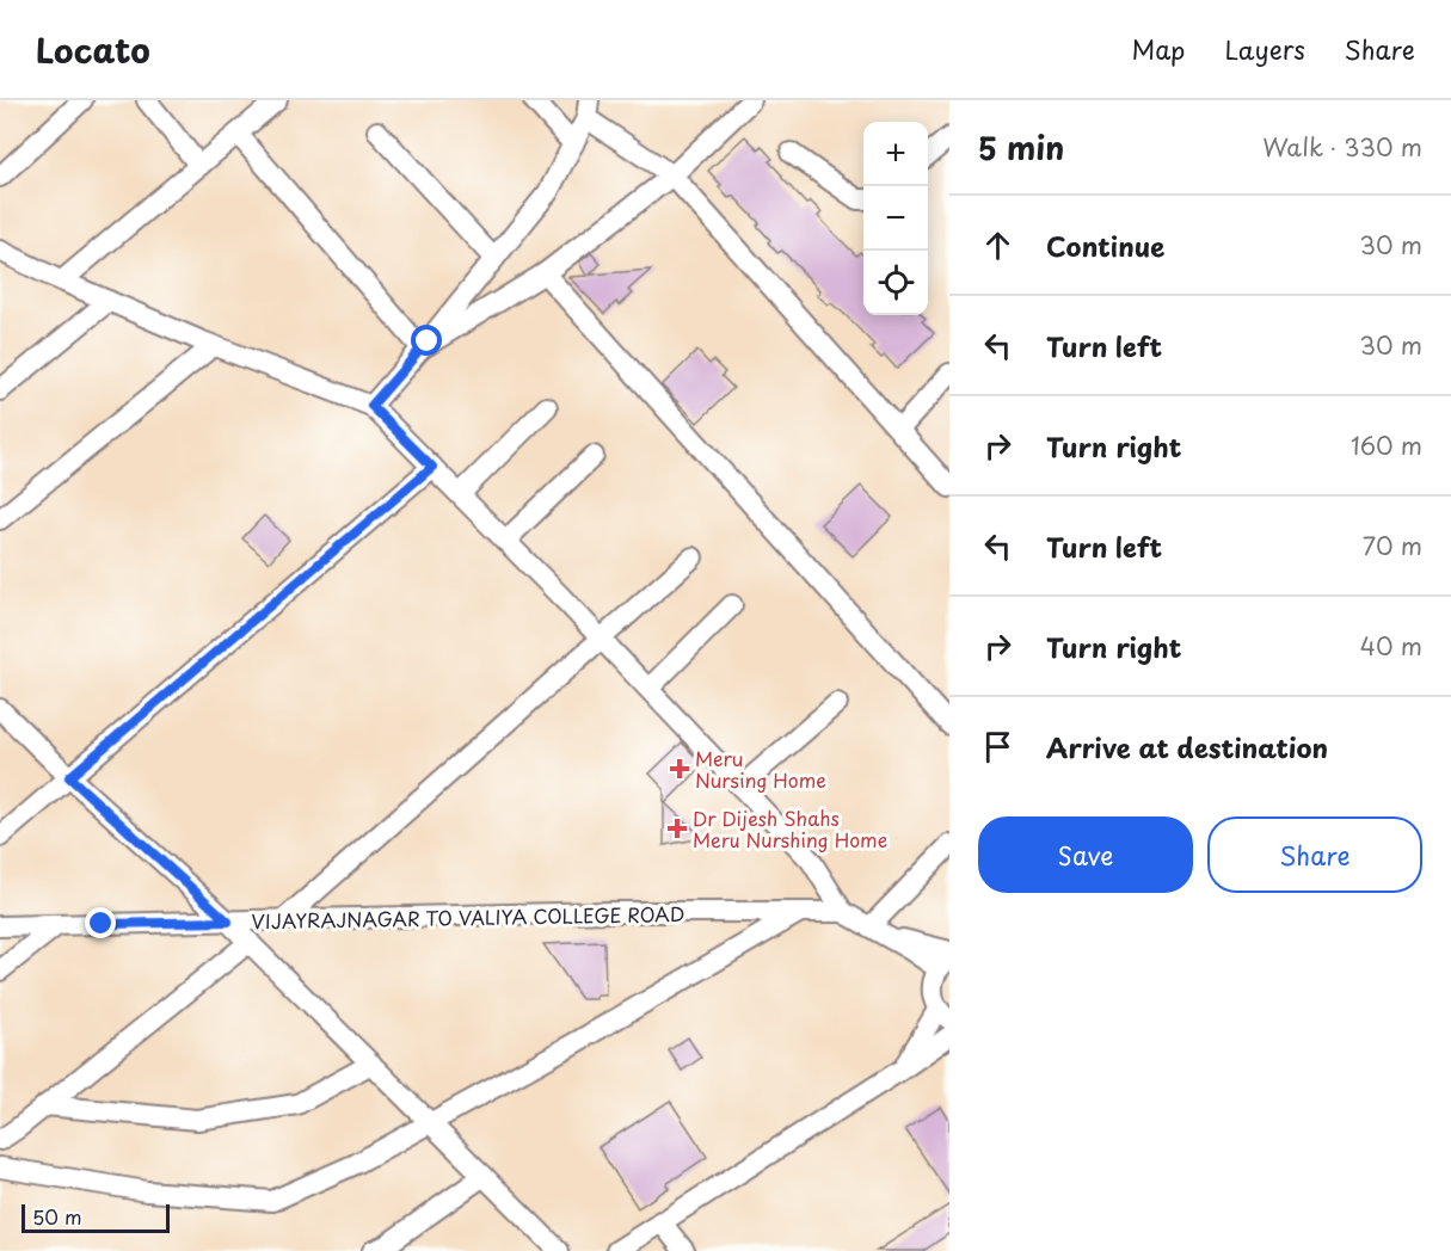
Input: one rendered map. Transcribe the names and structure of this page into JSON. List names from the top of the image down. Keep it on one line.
{"streets":{"street":["VIJAYRAJNAGAR TO VALIYA COLLEGE ROAD"]},"places":{"health":["Meru Nursing Home","Dr Dijesh Shahs Meru Nurshing Home"]},"scale_bar":"50 m","page":{"header":"Locato","nav":["Map","Layers","Share"],"heading":["5 min","Walk · 330 m"],"map_buttons":["+","−"],"list":[["Continue","30 m"],["Turn left","30 m"],["Turn right","160 m"],["Turn left","70 m"],["Turn right","40 m"],"Arrive at destination"],"buttons":["Save","Share"],"scale":"50 m"}}
